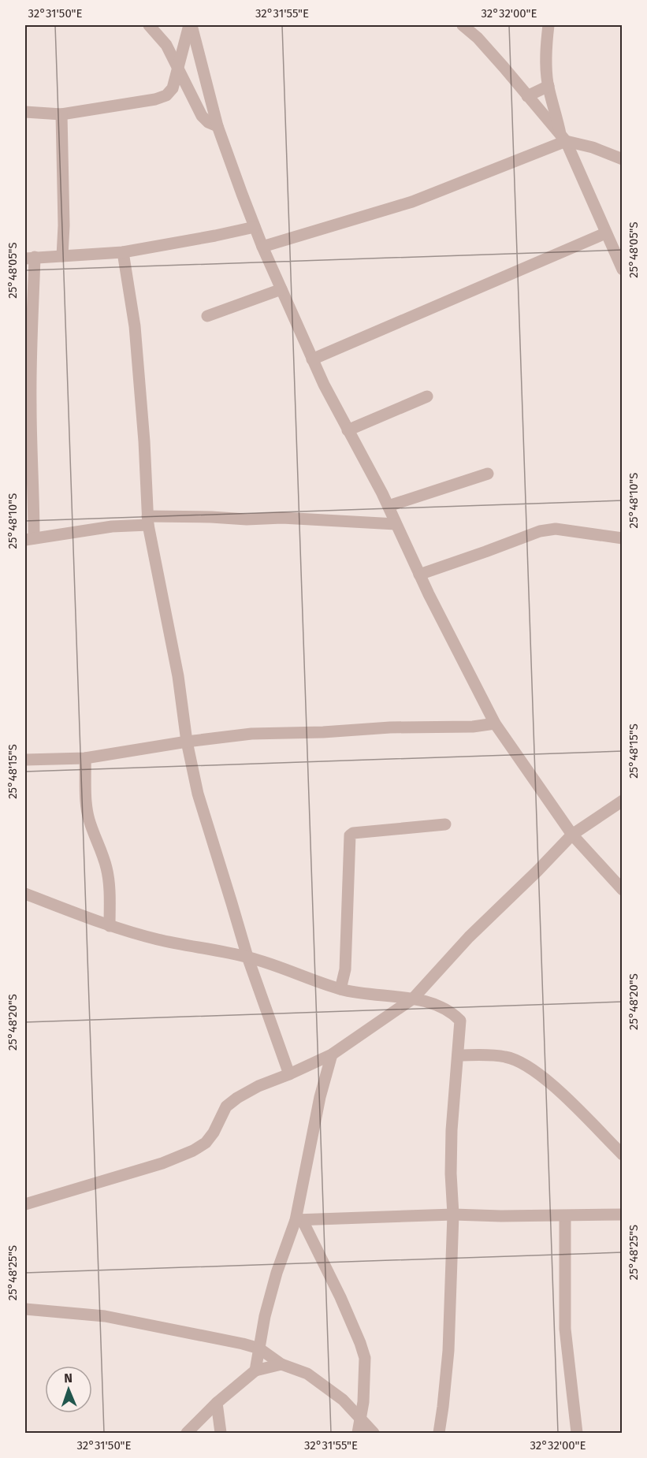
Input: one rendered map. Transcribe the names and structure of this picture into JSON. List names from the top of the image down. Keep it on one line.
{"north":"top","coordinates":["32°31'50\"E","32°31'55\"E","32°32'00\"E","25°48'05\"S","25°48'10\"S","25°48'15\"S","25°48'20\"S","25°48'25\"S"]}
